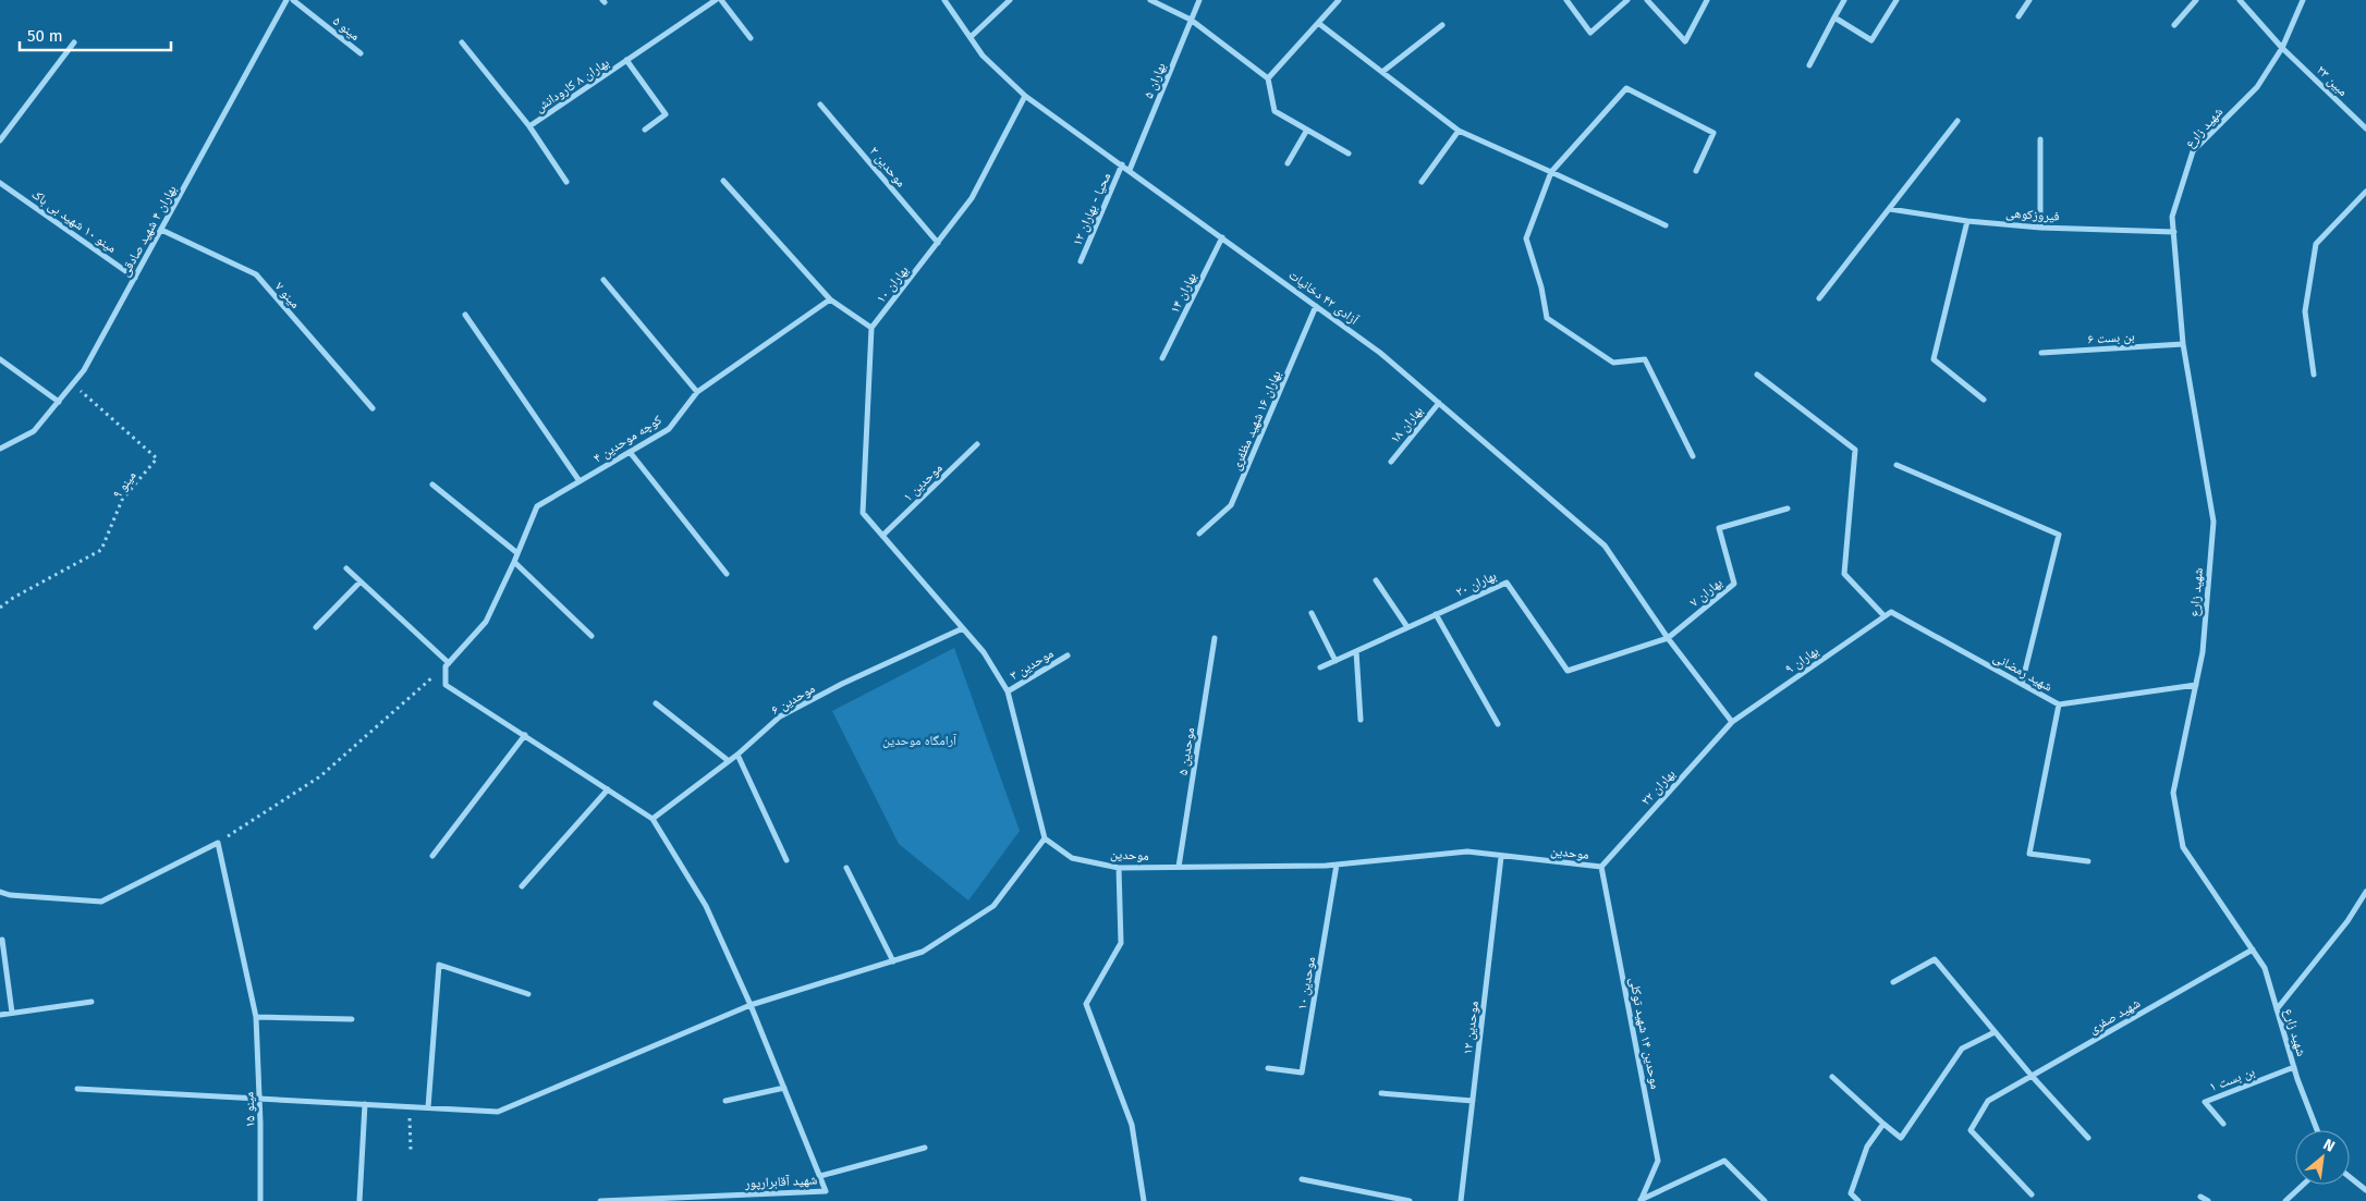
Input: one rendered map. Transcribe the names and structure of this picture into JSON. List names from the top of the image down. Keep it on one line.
{"streets":{"street":["مینو ۵","بهاران ۵","مبین ۲۳","بهاران ۸ کارودانش","شهید زارع","موحدین ۲","محیا - بهاران ۱۲","فیروزکوهی","مینو ۱۰ شهید بی باک","بهاران ۴ شهید صادقی","بهاران ۱۰","بهاران ۱۴","مینو ۷","آزادی ۴۲ دخانیات","بن بست ۶","بهاران ۱۶ شهید مظفری","بهاران ۱۸","کوچه موحدین ۴","موحدین ۱","بهاران ۲۰","بهاران ۷","بهاران ۹","موحدین ۳","شهید رمضانی","موحدین ۶","موحدین ۵","بهاران ۲۲","موحدین","موحدین ۱۰","شهید صفری","موحدین ۱۲","موحدین ۱۴ شهید توکلی","بن بست ۱","مینو ۱۵","شهید آقابرارپور"],"path":["مینو ۹"]},"crossings":[["بهاران ۵","آزادی ۴۲ دخانیات"],["مبین ۲۳","شهید زارع"],["شهید زارع","فیروزکوهی"],["شهید زارع","بن بست ۶"],["شهید زارع","شهید رمضانی"],["شهید زارع","شهید صفری"],["شهید زارع","بن بست ۱"],["موحدین ۲","بهاران ۱۰"],["محیا - بهاران ۱۲","آزادی ۴۲ دخانیات"],["مینو ۱۰ شهید بی باک","بهاران ۴ شهید صادقی"],["بهاران ۴ شهید صادقی","مینو ۷"],["بهاران ۴ شهید صادقی","مینو ۹"],["بهاران ۱۰","آزادی ۴۲ دخانیات"],["بهاران ۱۴","آزادی ۴۲ دخانیات"],["آزادی ۴۲ دخانیات","بهاران ۱۶ شهید مظفری"],["آزادی ۴۲ دخانیات","بهاران ۱۸"],["آزادی ۴۲ دخانیات","بهاران ۲۰"],["آزادی ۴۲ دخانیات","بهاران ۷"],["آزادی ۴۲ دخانیات","بهاران ۹"],["آزادی ۴۲ دخانیات","بهاران ۲۲"],["بهاران ۲۰","بهاران ۷"],["بهاران ۹","شهید رمضانی"],["بهاران ۹","بهاران ۲۲"],["موحدین ۶","شهید آقابرارپور"],["موحدین ۵","موحدین"],["بهاران ۲۲","موحدین"],["بهاران ۲۲","موحدین ۱۴ شهید توکلی"],["موحدین","موحدین ۱۰"],["موحدین","موحدین ۱۲"],["موحدین","موحدین ۱۴ شهید توکلی"]],"parks":["آرامگاه موحدین"],"scale_bar":"50 m","north":"top right"}
